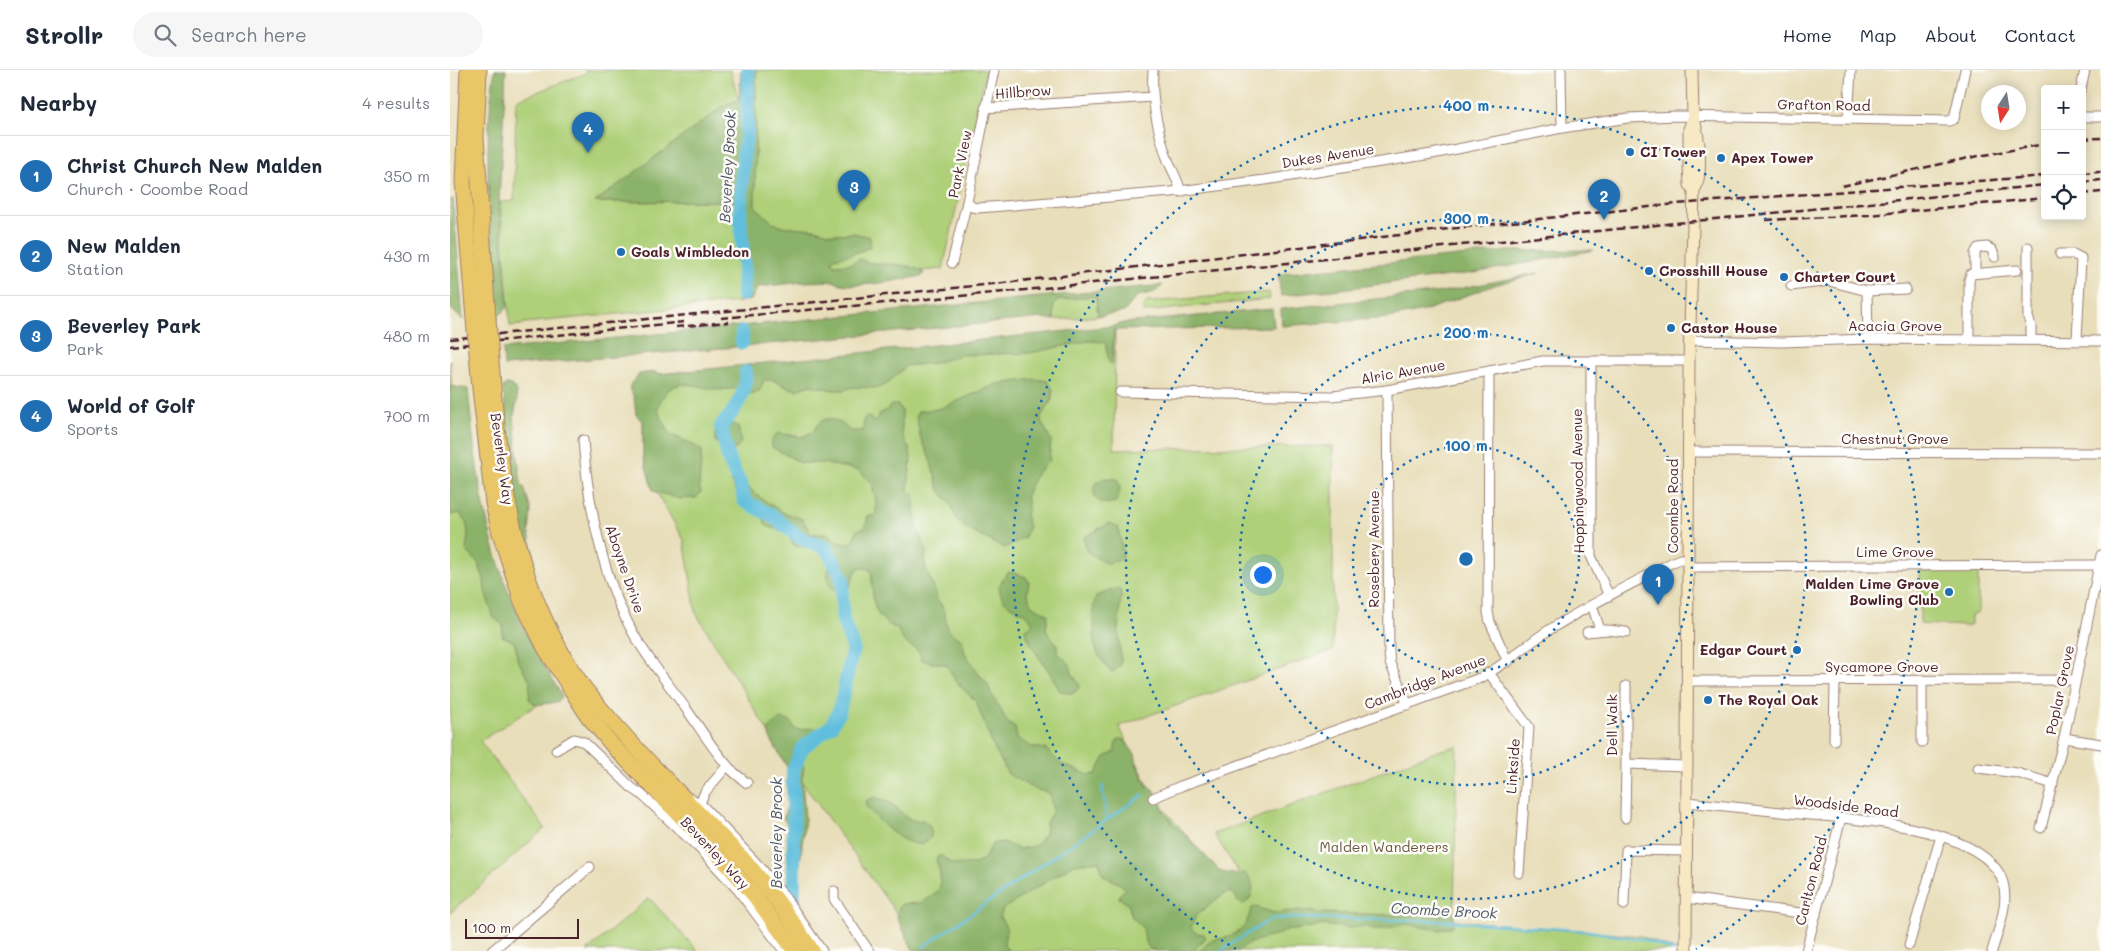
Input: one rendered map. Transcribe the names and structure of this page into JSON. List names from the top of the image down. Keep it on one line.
{"streets":{"highway":["Beverley Way"],"main road":["Coombe Road"],"street":["Hillbrow","Grafton Road","Dukes Avenue","Park View","Acacia Grove","Alric Avenue","Chestnut Grove","Hoppingwood Avenue","Rosebery Avenue","Lime Grove","Aboyne Drive","Sycamore Grove","Cambridge Avenue","Poplar Grove","Dell Walk","Linkside","Woodside Road","Carlton Road"]},"crossings":[["Hillbrow","Park View"],["Grafton Road","Dukes Avenue"],["Grafton Road","Coombe Road"],["Dukes Avenue","Park View"],["Dukes Avenue","Coombe Road"],["Acacia Grove","Coombe Road"],["Alric Avenue","Hoppingwood Avenue"],["Alric Avenue","Coombe Road"],["Alric Avenue","Rosebery Avenue"],["Chestnut Grove","Coombe Road"],["Hoppingwood Avenue","Cambridge Avenue"],["Coombe Road","Lime Grove"],["Coombe Road","Sycamore Grove"],["Coombe Road","Cambridge Avenue"],["Coombe Road","Dell Walk"],["Coombe Road","Woodside Road"],["Rosebery Avenue","Cambridge Avenue"],["Lime Grove","Cambridge Avenue"],["Lime Grove","Poplar Grove"],["Sycamore Grove","Poplar Grove"],["Cambridge Avenue","Linkside"],["Woodside Road","Carlton Road"]],"water":["Beverley Brook","Coombe Brook"],"parks":["Malden Wanderers"],"places":["CI Tower","Apex Tower","Goals Wimbledon","Crosshill House","Charter Court","Castor House","Malden Lime Grove Bowling Club","Edgar Court","The Royal Oak"],"scale_bar":"100 m","north":"bottom","page":{"header":"Strollr","search":"Search here","nav":["Home","Map","About","Contact"],"heading":["Nearby","4 results"],"map_buttons":["+","−"],"pins":["4","3","2","1"],"list":[{"mark":"1","name":"Christ Church New Malden","note":"Church · Coombe Road","value":"350 m"},{"mark":"2","name":"New Malden","note":"Station","value":"430 m"},{"mark":"3","name":"Beverley Park","note":"Park","value":"480 m"},{"mark":"4","name":"World of Golf","note":"Sports","value":"700 m"}],"scale":"100 m"},"rings":["400 m","300 m","200 m","100 m"]}
